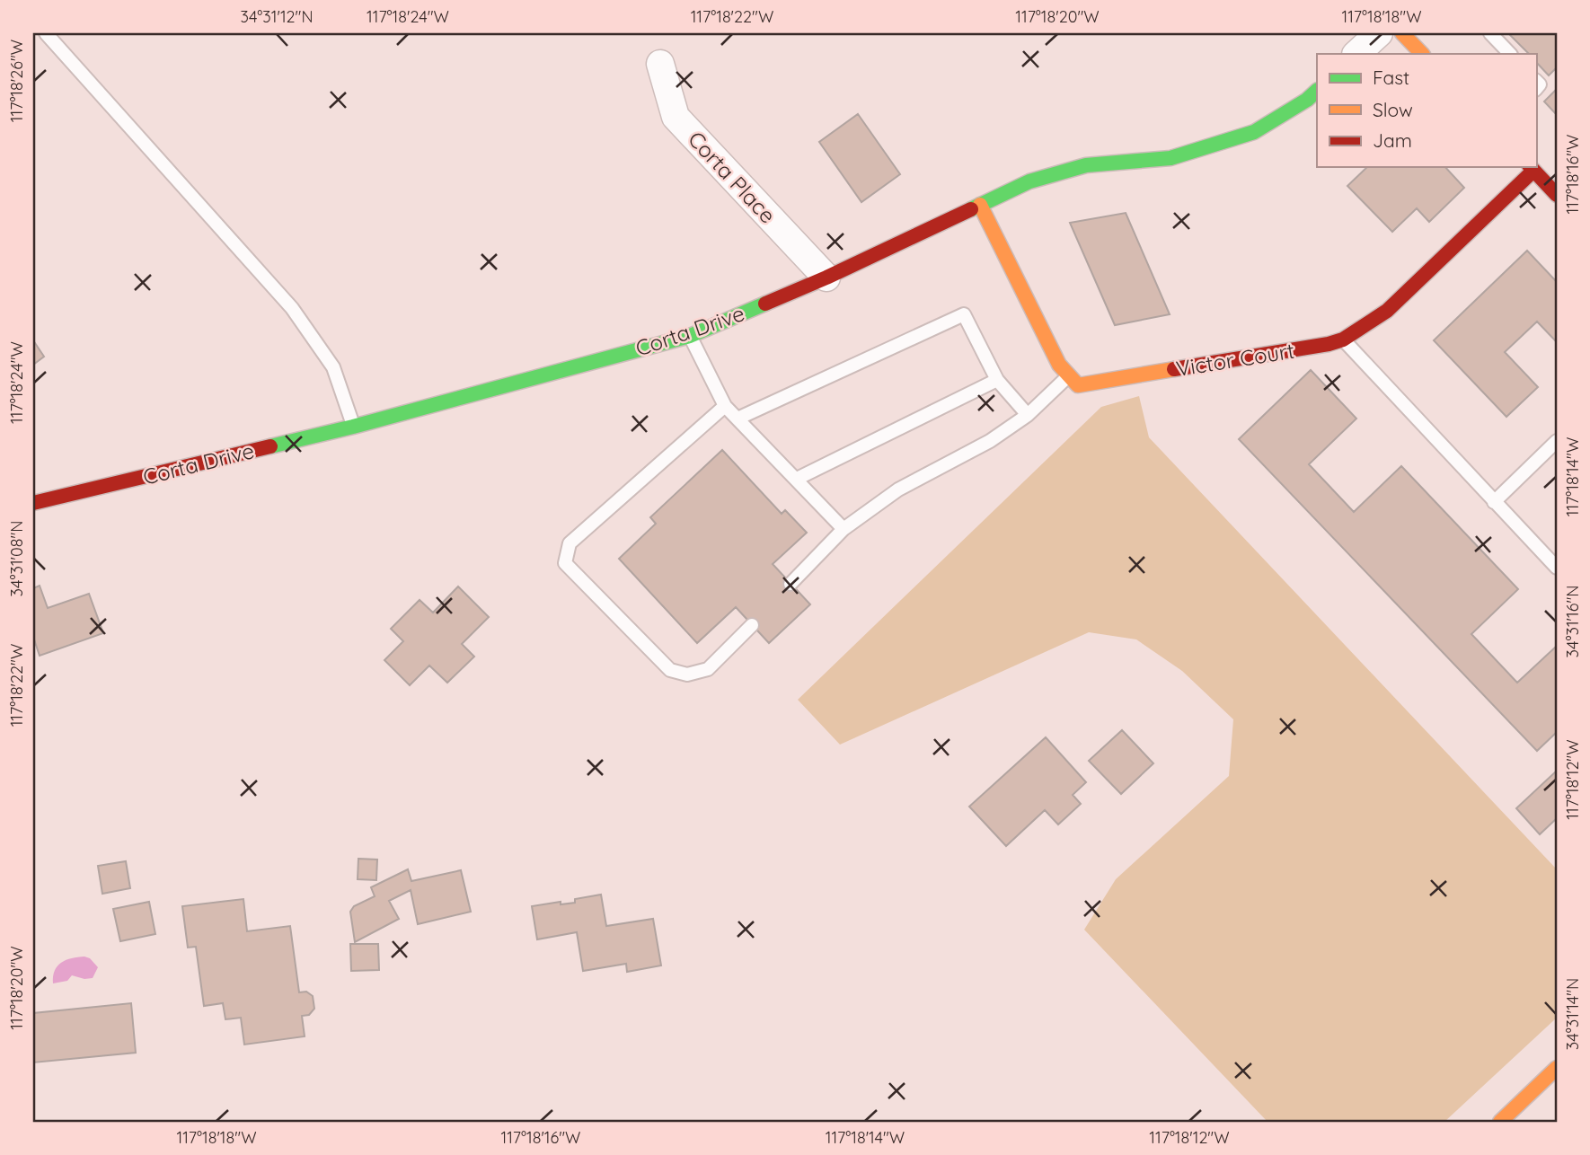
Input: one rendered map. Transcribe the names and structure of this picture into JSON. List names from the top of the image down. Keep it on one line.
{"streets":{"street":["Corta Place","Corta Drive","Victor Court"]},"crossings":[["Corta Place","Corta Drive"]],"legend":["Fast","Slow","Jam"],"coordinates":["34°31'12\"N","117°18'24\"W","117°18'22\"W","117°18'20\"W","117°18'18\"W","117°18'26\"W","117°18'16\"W","117°18'14\"W","34°31'08\"N","34°31'16\"N","117°18'12\"W","34°31'14\"N"]}
